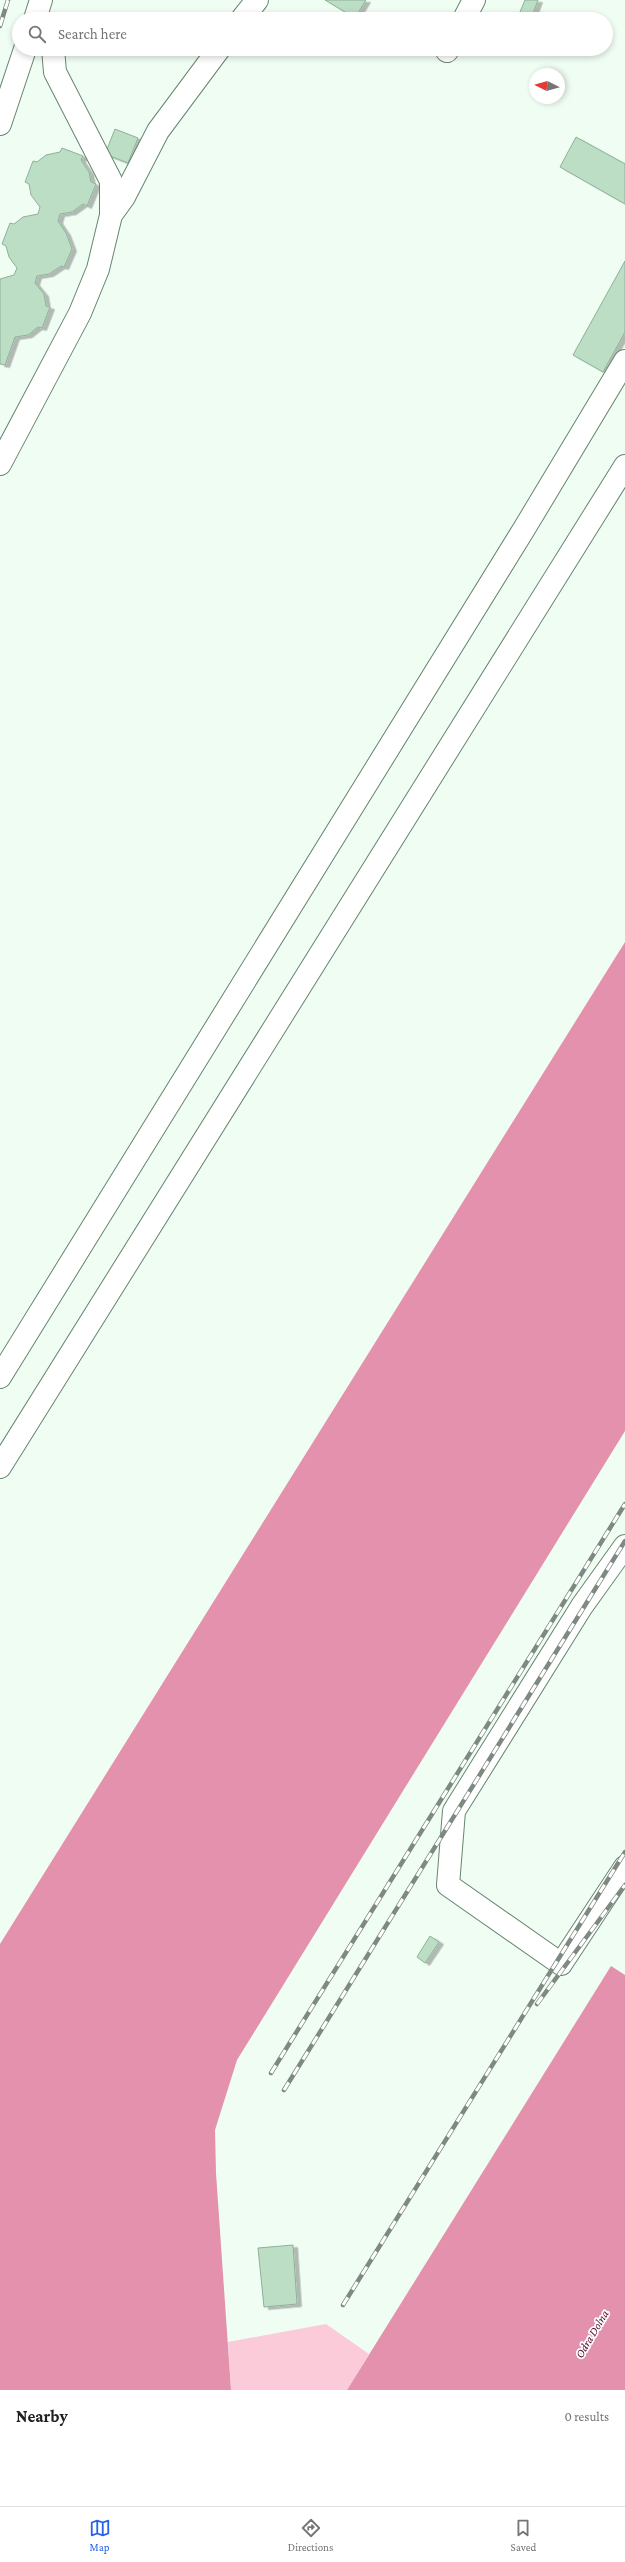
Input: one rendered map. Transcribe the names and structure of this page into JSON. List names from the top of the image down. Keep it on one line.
{"water":["Odra Dolna"],"north":"left","page":{"search":"Search here","heading":["Nearby","0 results"],"nav":["Map","Directions","Saved"]}}
